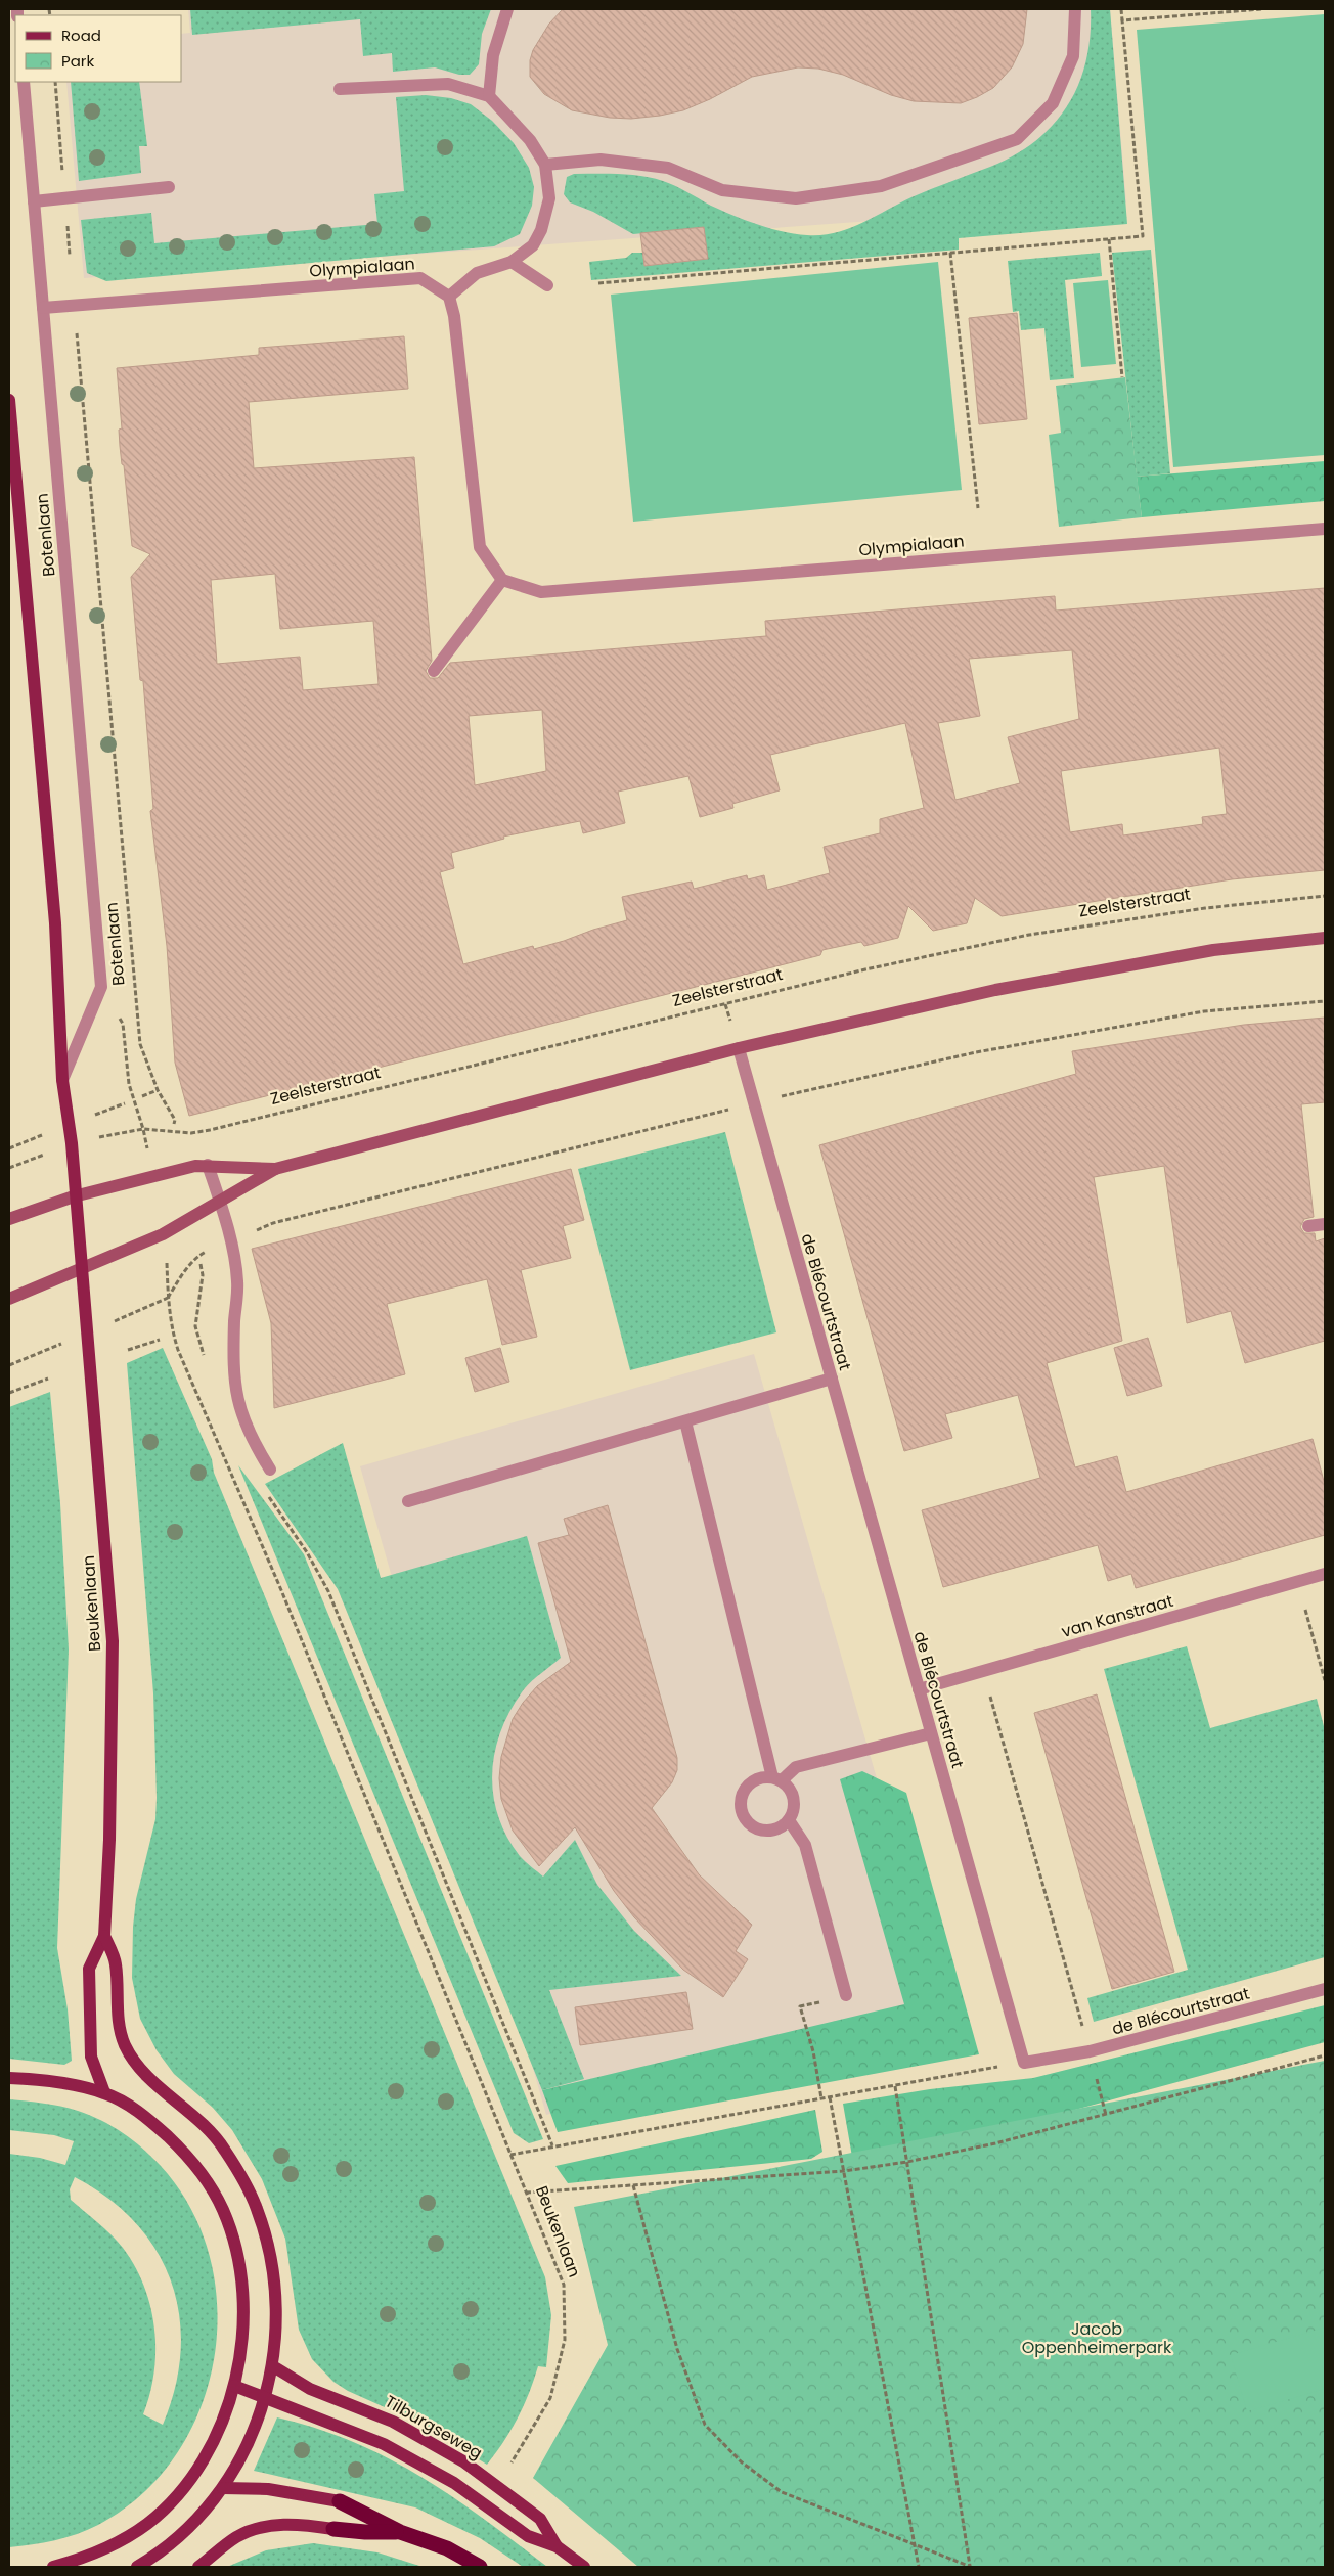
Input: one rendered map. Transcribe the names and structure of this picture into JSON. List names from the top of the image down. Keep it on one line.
{"streets":{"main road":["Botenlaan","Beukenlaan","Tilburgseweg"],"street":["Olympialaan","de Blécourtstraat","van Kanstraat"],"path":["Zeelsterstraat"]},"crossings":[["Olympialaan","Botenlaan"],["Botenlaan","Zeelsterstraat"],["Botenlaan","Beukenlaan"],["de Blécourtstraat","van Kanstraat"],["Beukenlaan","Tilburgseweg"]],"parks":["Jacob Oppenheimerpark"],"legend":["Road","Park"]}
